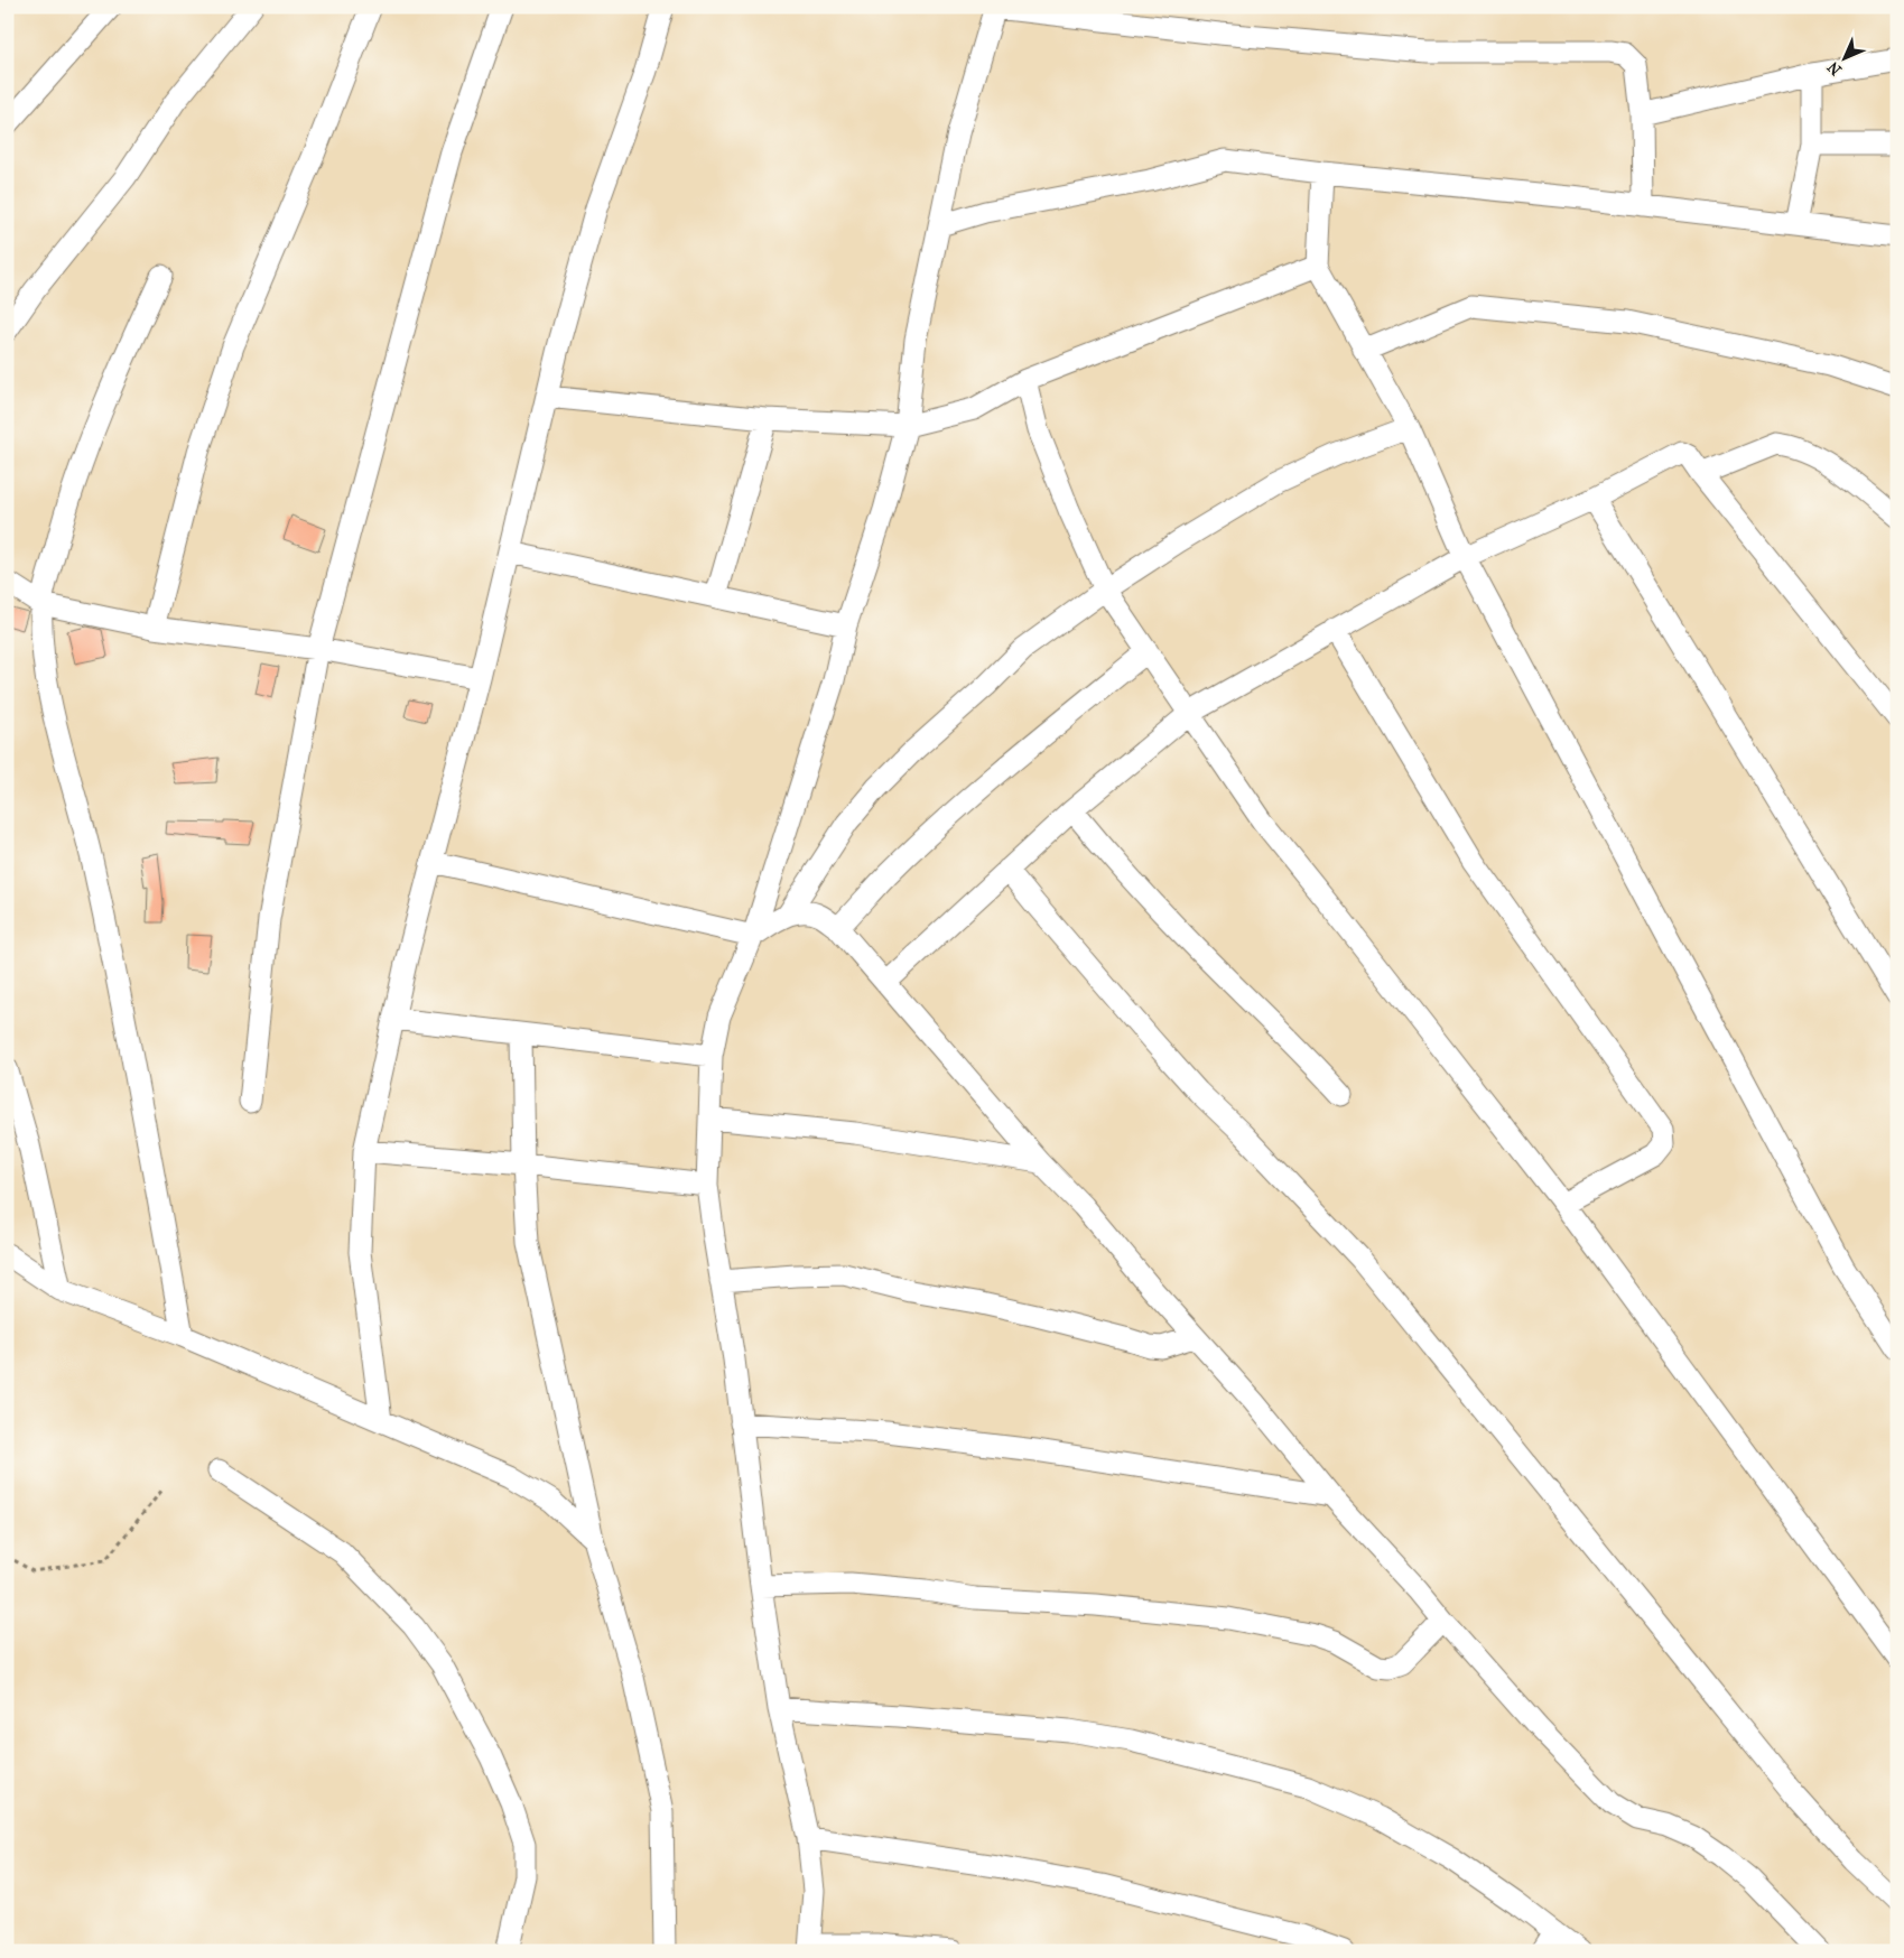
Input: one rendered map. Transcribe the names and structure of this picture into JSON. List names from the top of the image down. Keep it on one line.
{"north":"bottom left"}
